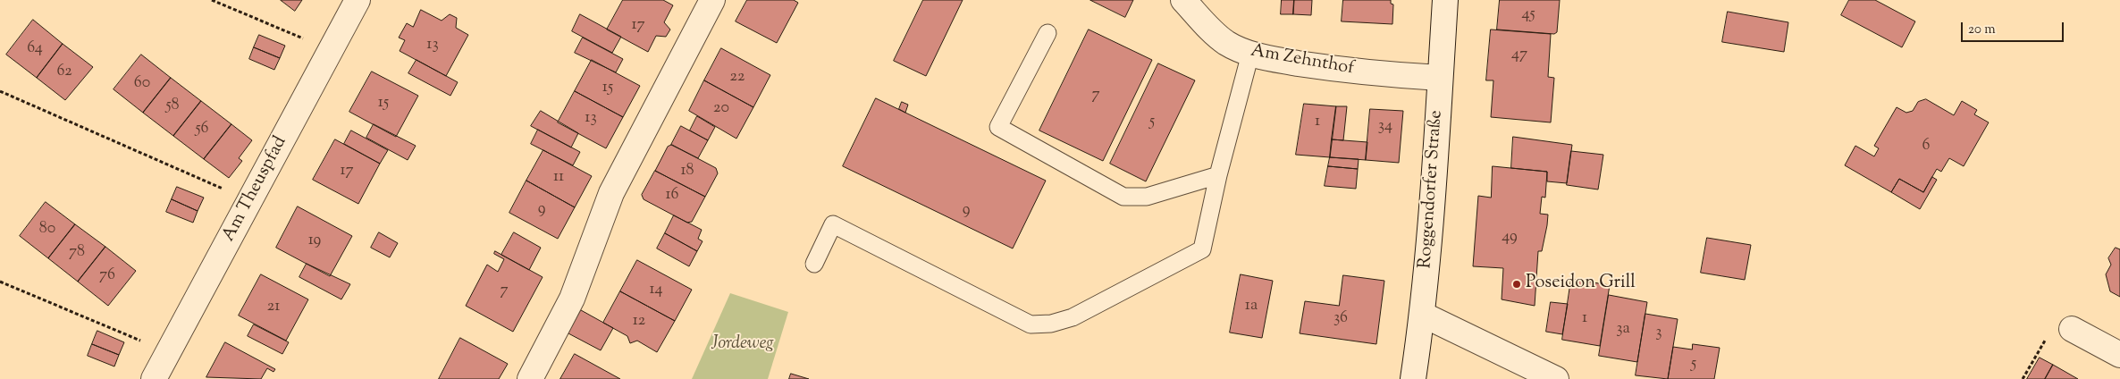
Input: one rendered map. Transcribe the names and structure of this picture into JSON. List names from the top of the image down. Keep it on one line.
{"streets":{"street":["Am Zehnthof","Am Theuspfad","Roggendorfer Straße"]},"crossings":[["Am Zehnthof","Roggendorfer Straße"]],"parks":["Jordeweg"],"places":["Poseidon Grill"],"house_numbers":["45","17","13","64","47","62","22","60","15","7","15","58","20","13","5","1","34","56","6","17","18","11","16","9","9","80","49","19","78","76","14","7","1a","21","36","1","12","3a","3","5"],"scale_bar":"20 m"}
